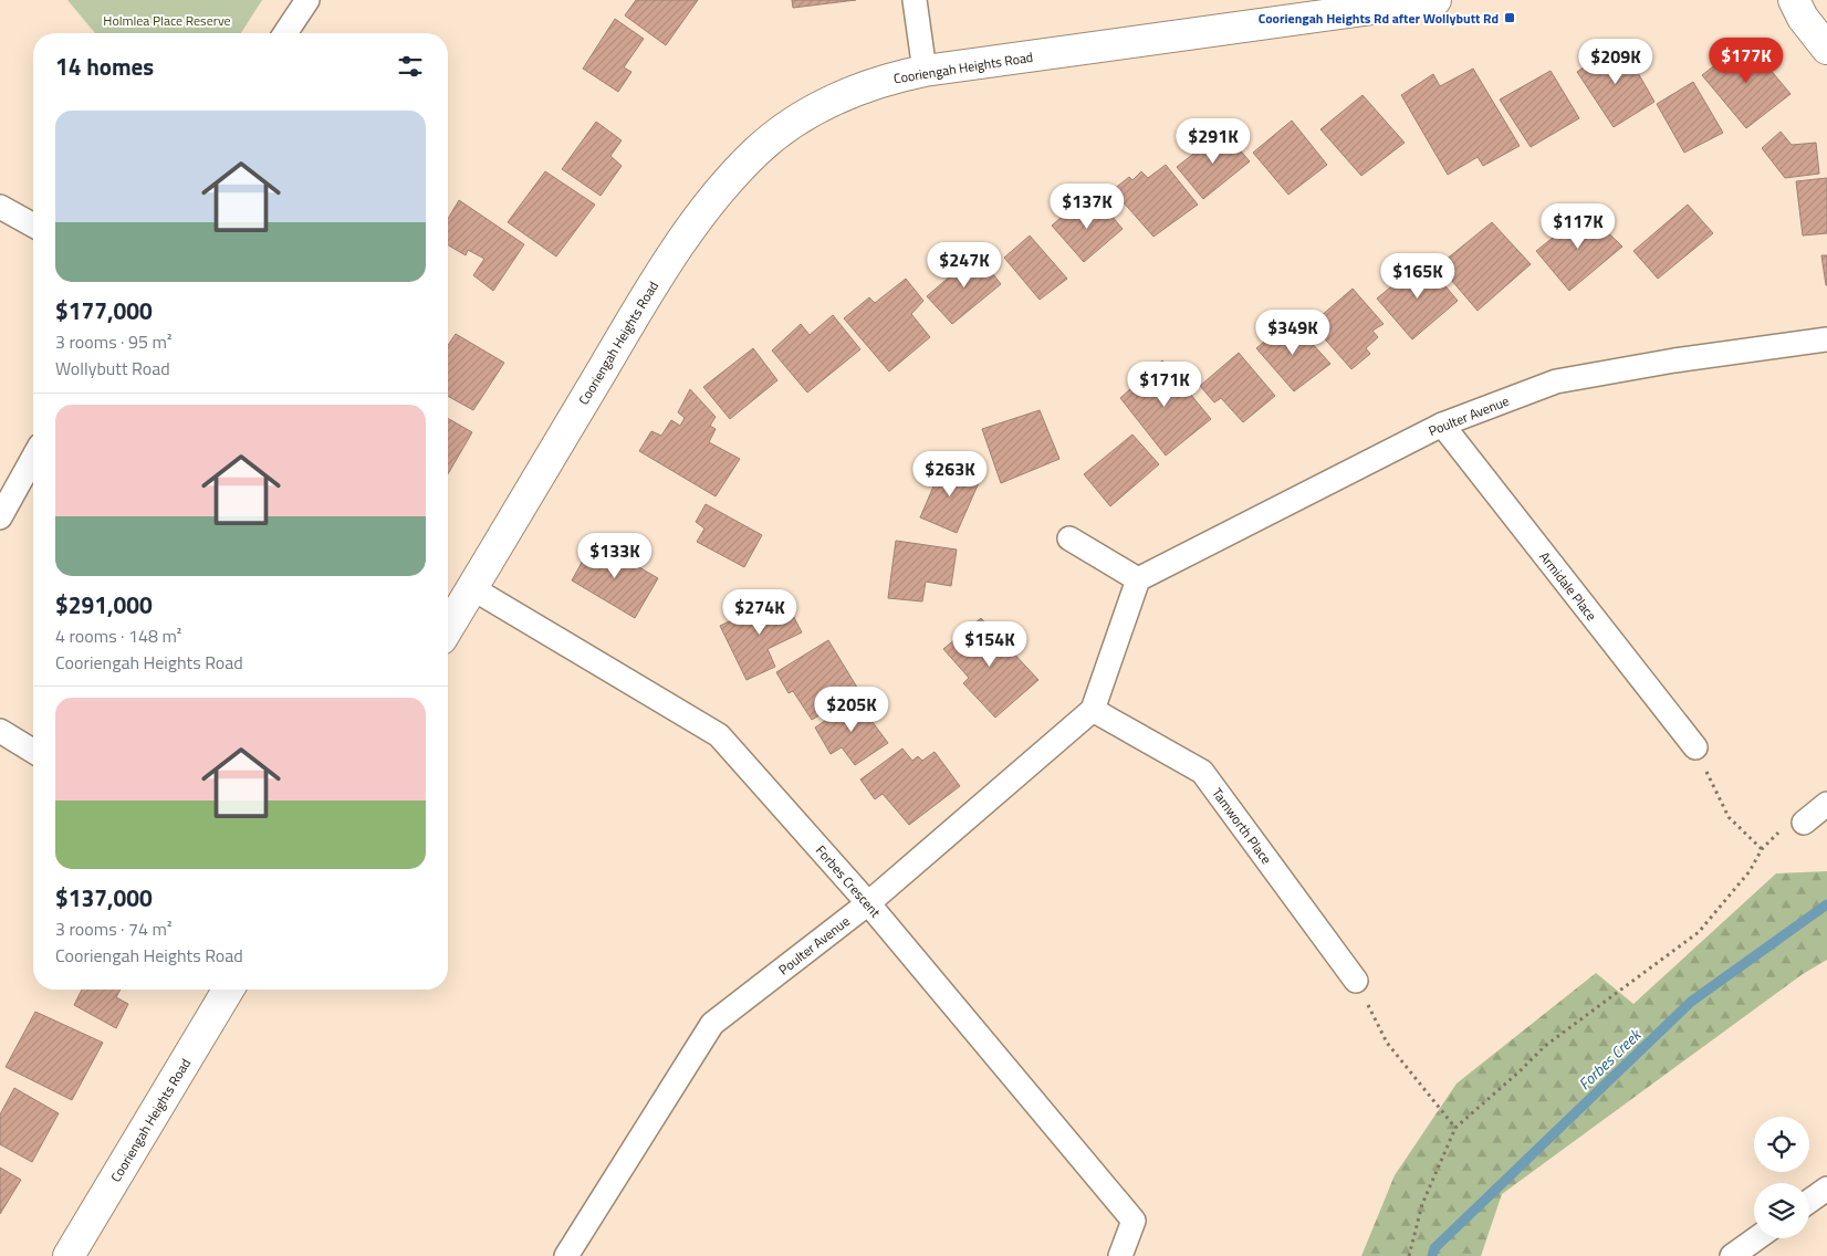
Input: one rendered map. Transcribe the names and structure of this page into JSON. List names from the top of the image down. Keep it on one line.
{"streets":{"street":["Cooriengah Heights Road","Poulter Avenue","Armidale Place","Tamworth Place","Forbes Crescent"]},"crossings":[["Cooriengah Heights Road","Forbes Crescent"],["Poulter Avenue","Armidale Place"],["Poulter Avenue","Tamworth Place"],["Poulter Avenue","Forbes Crescent"]],"water":["Forbes Creek"],"parks":["Holmlea Place Reserve"],"places":{"transit":["Cooriengah Heights Rd after Wollybutt Rd"]},"page":{"heading":"14 homes","price":["$177K","$209K","$291K","$137K","$117K","$247K","$165K","$349K","$171K","$263K","$133K","$274K","$154K","$205K"],"list":[{"name":"$177,000","note":"3 rooms · 95 m² · Wollybutt Road"},{"name":"$291,000","note":"4 rooms · 148 m² · Cooriengah Heights Road"},{"name":"$137,000","note":"3 rooms · 74 m² · Cooriengah Heights Road"}]}}
